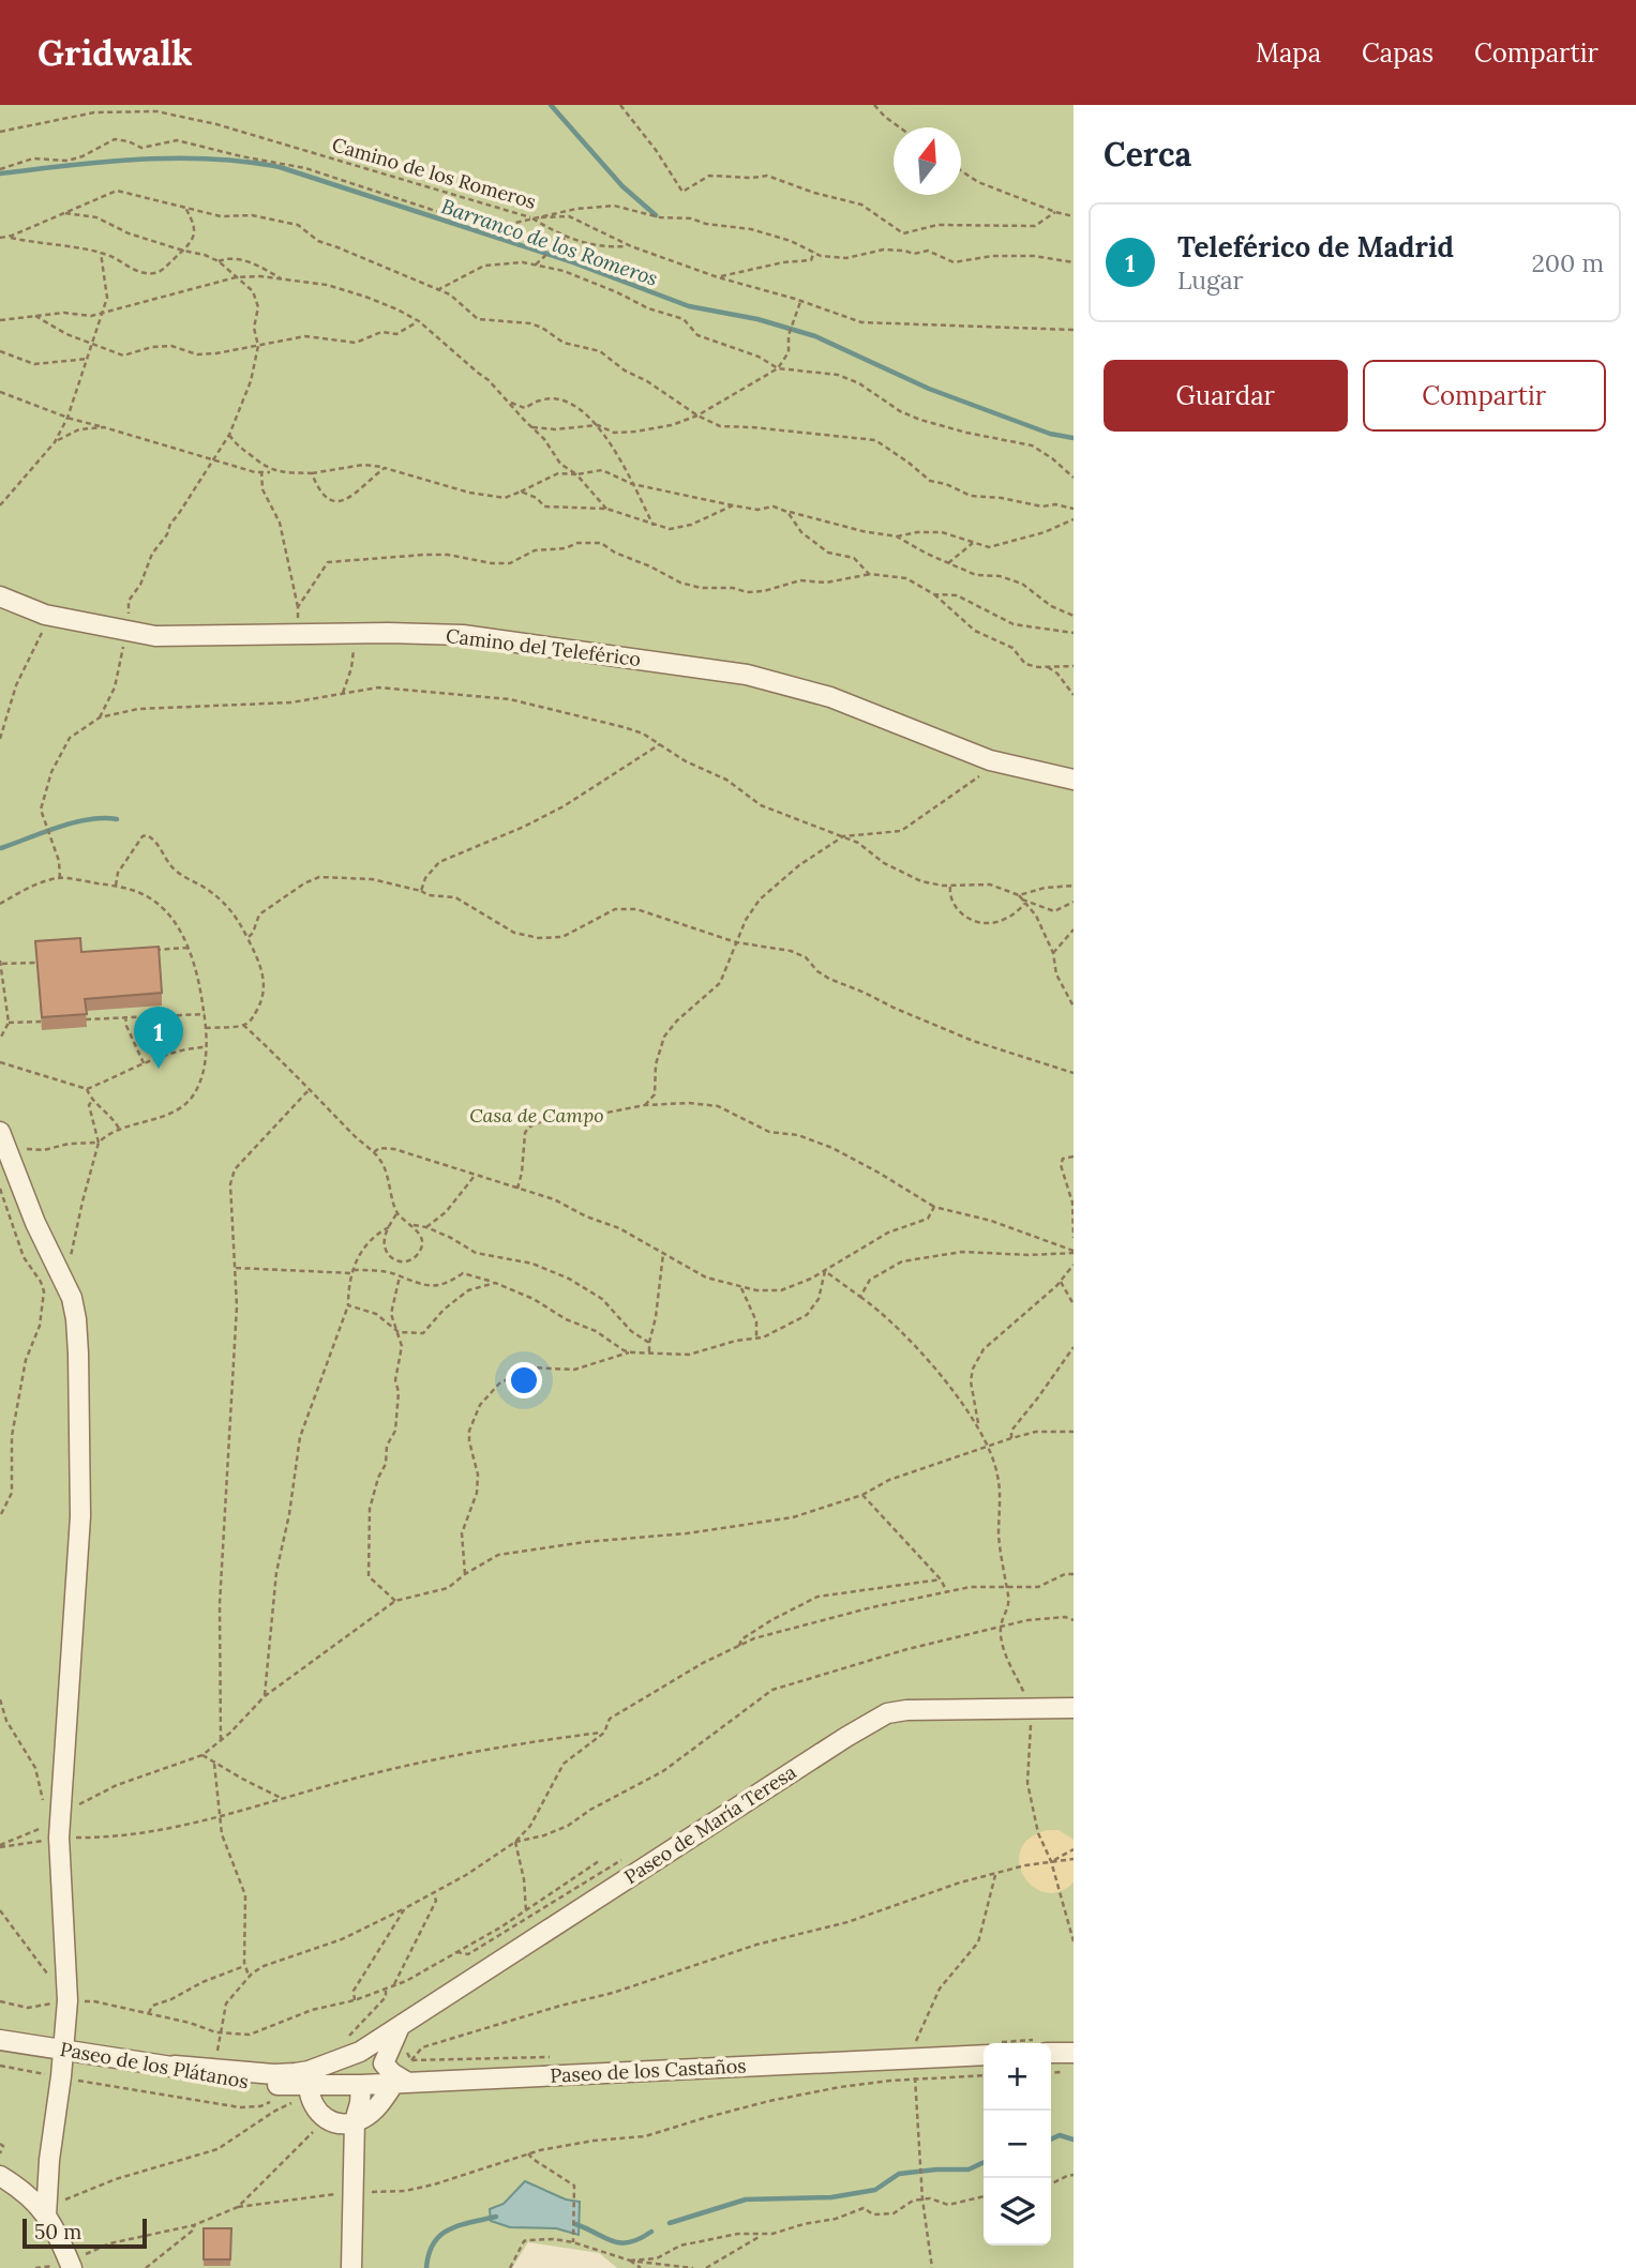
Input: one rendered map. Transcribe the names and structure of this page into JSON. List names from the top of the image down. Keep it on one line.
{"streets":{"street":["Camino del Teleférico","Paseo de María Teresa","Paseo de los Plátanos","Paseo de los Castaños"],"path":["Camino de los Romeros"]},"crossings":[["Paseo de María Teresa","Paseo de los Plátanos"],["Paseo de María Teresa","Paseo de los Castaños"],["Paseo de los Plátanos","Paseo de los Castaños"]],"water":["Barranco de los Romeros"],"parks":["Casa de Campo"],"scale_bar":"50 m","north":"top","page":{"header":"Gridwalk","nav":["Mapa","Capas","Compartir"],"heading":"Cerca","list":[{"mark":"1","name":"Teleférico de Madrid","note":"Lugar","value":"200 m"}],"buttons":["Guardar","Compartir"],"pins":"1","map_buttons":["+","−"],"scale":"50 m"}}
